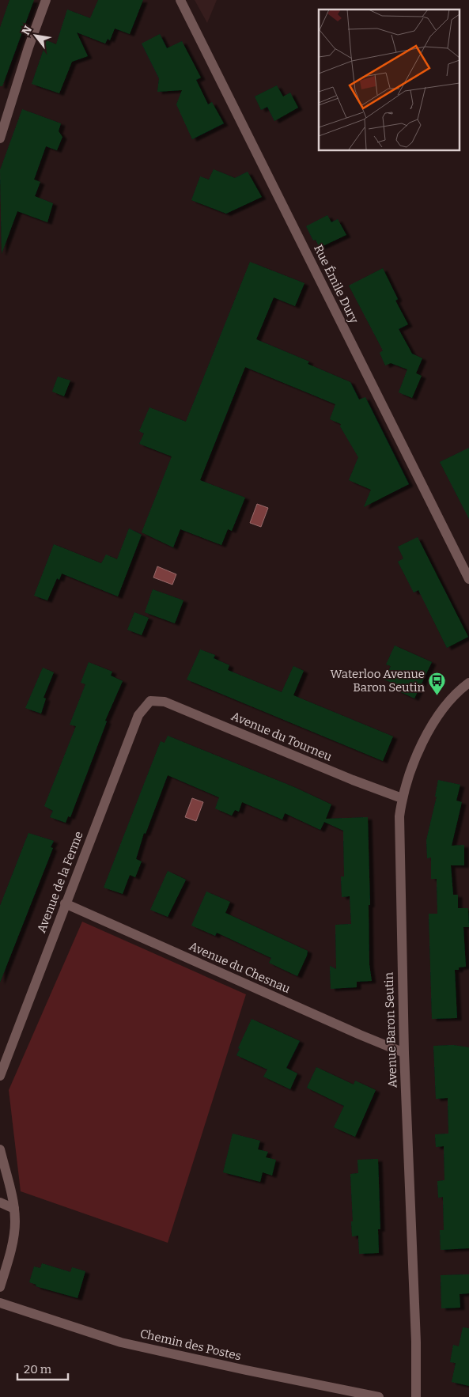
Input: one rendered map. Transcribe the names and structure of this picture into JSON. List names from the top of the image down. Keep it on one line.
{"streets":{"street":["Rue Émile Dury","Avenue du Tourneu","Avenue de la Ferme","Avenue du Chesnau","Avenue Baron Seutin","Chemin des Postes"]},"crossings":[["Avenue du Tourneu","Avenue de la Ferme"],["Avenue du Tourneu","Avenue Baron Seutin"],["Avenue de la Ferme","Avenue du Chesnau"],["Avenue du Chesnau","Avenue Baron Seutin"]],"places":{"bus stop":["Waterloo Avenue Baron Seutin"]},"scale_bar":"20 m","north":"top left"}
